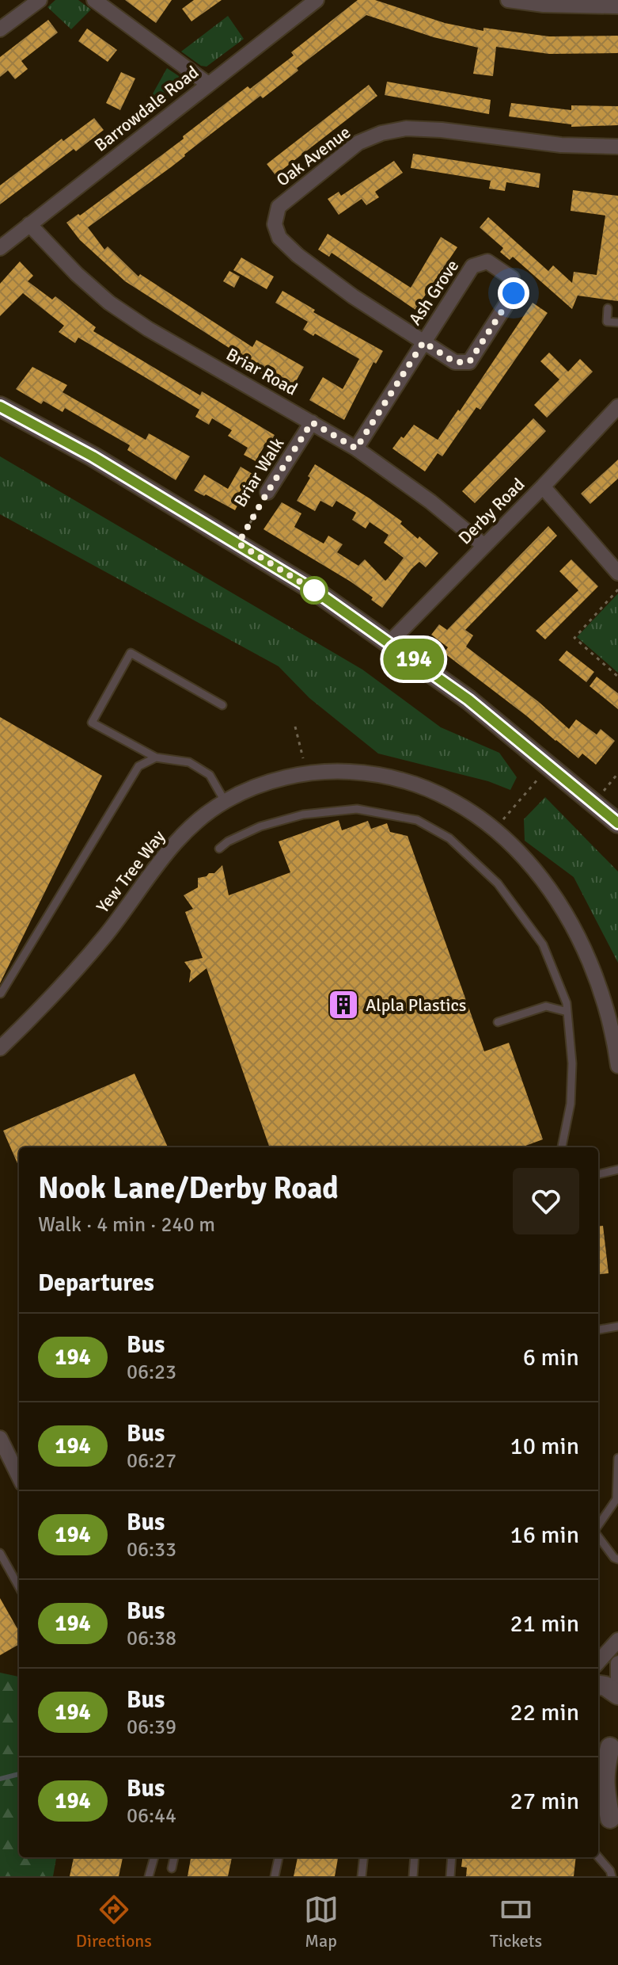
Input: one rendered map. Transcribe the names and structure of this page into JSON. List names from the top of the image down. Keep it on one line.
{"streets":{"street":["Barrowdale Road","Oak Avenue","Ash Grove","Briar Road","Briar Walk","Derby Road","Yew Tree Way"]},"crossings":[["Barrowdale Road","Briar Road"],["Oak Avenue","Ash Grove"],["Ash Grove","Briar Road"],["Briar Road","Briar Walk"],["Briar Road","Derby Road"]],"places":{"building":["Alpla Plastics"]},"lines":["bus line 194"],"page":{"on_map":"194","heading":[["Nook Lane/Derby Road","Walk · 4 min · 240 m"],"Departures"],"list":[{"mark":"194","name":"Bus","note":"06:23","value":"6 min"},{"mark":"194","name":"Bus","note":"06:27","value":"10 min"},{"mark":"194","name":"Bus","note":"06:33","value":"16 min"},{"mark":"194","name":"Bus","note":"06:38","value":"21 min"},{"mark":"194","name":"Bus","note":"06:39","value":"22 min"},{"mark":"194","name":"Bus","note":"06:44","value":"27 min"}],"tabs":["Directions","Map","Tickets"]}}
